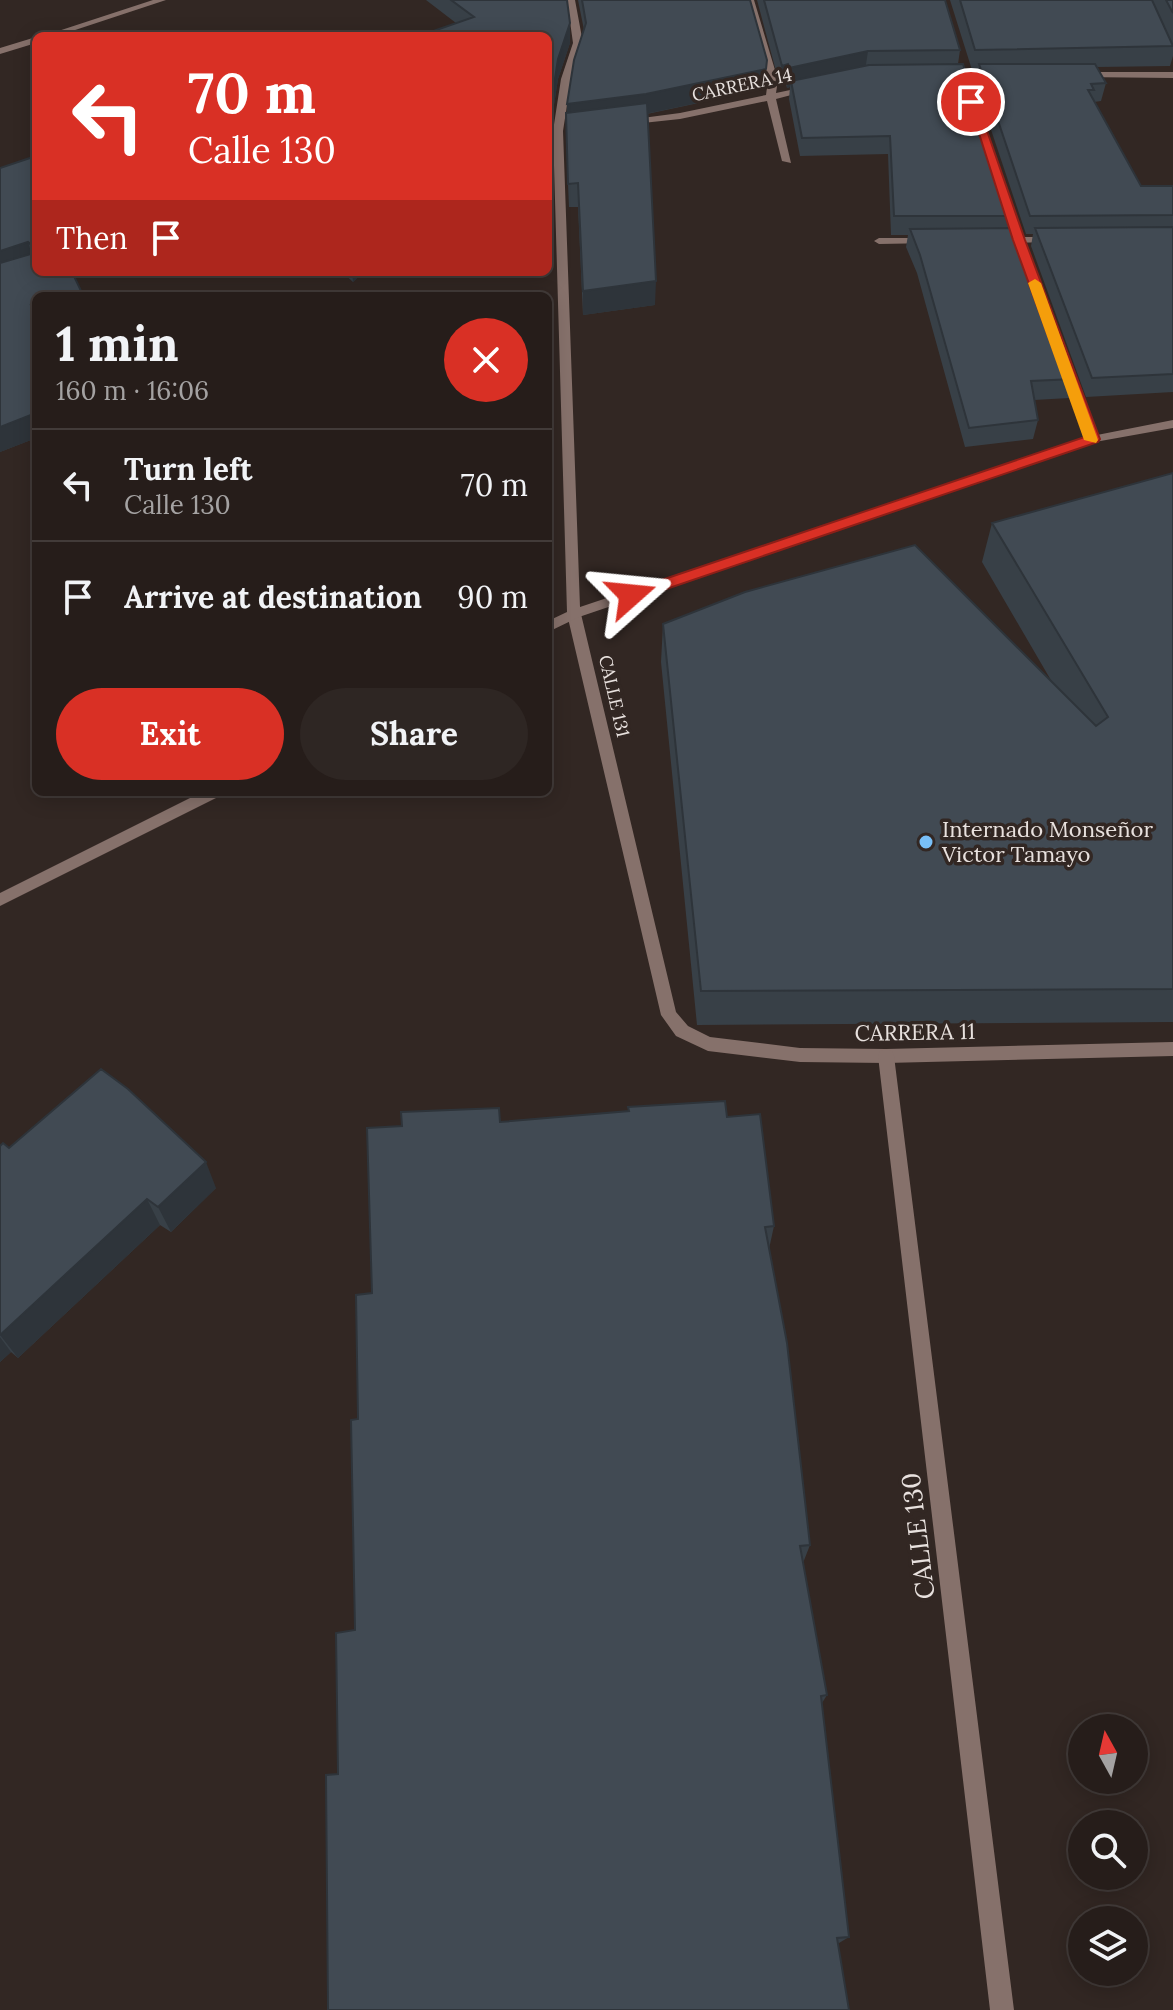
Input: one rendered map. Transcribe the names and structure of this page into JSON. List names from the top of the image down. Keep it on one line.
{"streets":{"street":["CARRERA 14","CALLE 131","CARRERA 11","CALLE 130"]},"crossings":[["CALLE 131","CARRERA 11"],["CARRERA 11","CALLE 130"]],"places":["Internado Monseñor Victor Tamayo"],"north":"top","page":{"turn":["70 m","Calle 130"],"then":"Then","heading":["1 min","160 m · 16:06"],"list":[{"name":"Turn left","note":"Calle 130","value":"70 m"},{"name":"Arrive at destination","value":"90 m"}],"buttons":["Exit","Share"]}}
